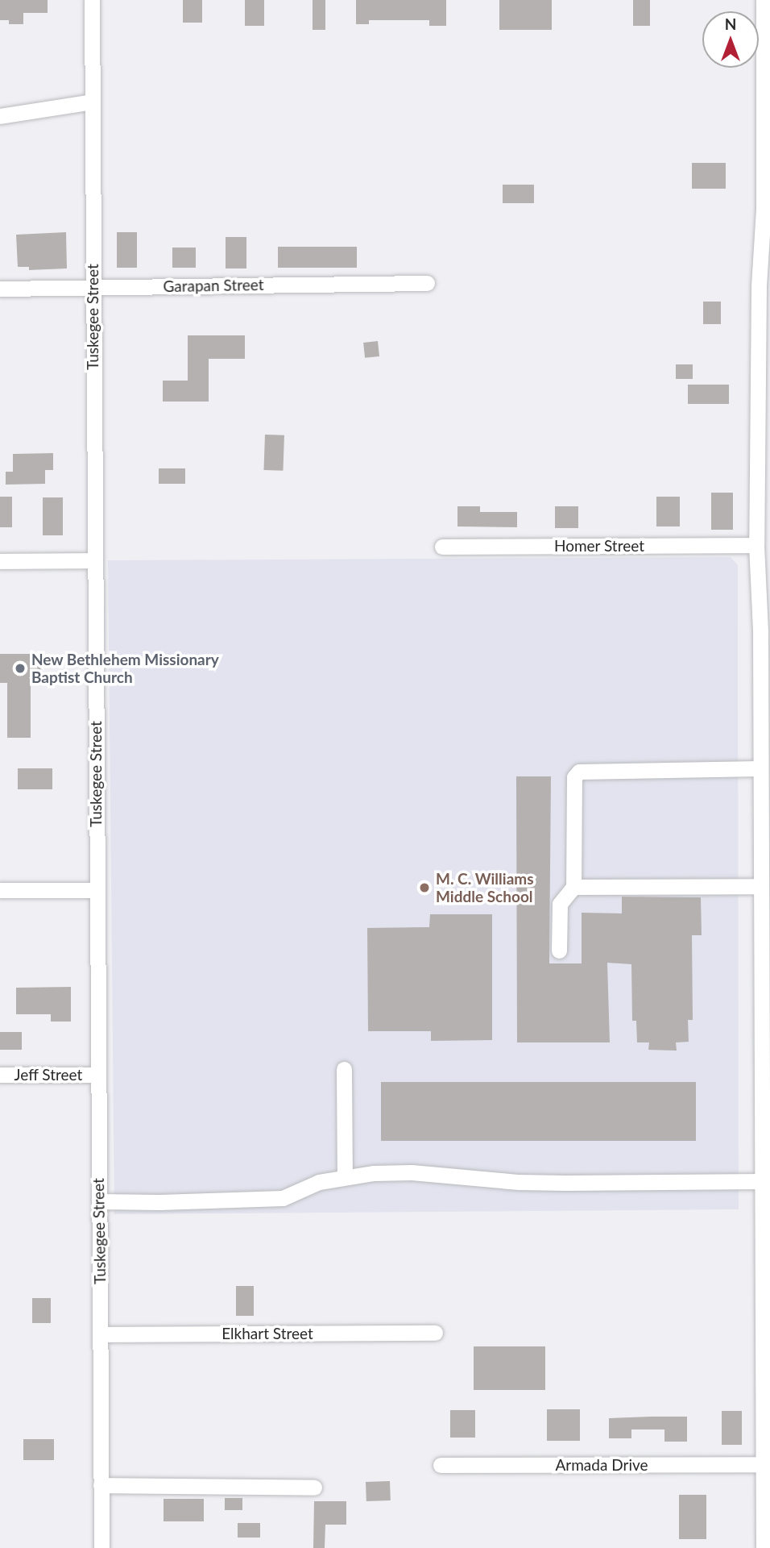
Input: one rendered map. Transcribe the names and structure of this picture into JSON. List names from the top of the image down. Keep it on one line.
{"streets":{"street":["Garapan Street","Tuskegee Street","Homer Street","Jeff Street","Elkhart Street","Armada Drive"]},"crossings":[["Garapan Street","Tuskegee Street"],["Tuskegee Street","Jeff Street"],["Tuskegee Street","Elkhart Street"]],"places":["New Bethlehem Missionary Baptist Church","M. C. Williams Middle School"],"north":"top"}
